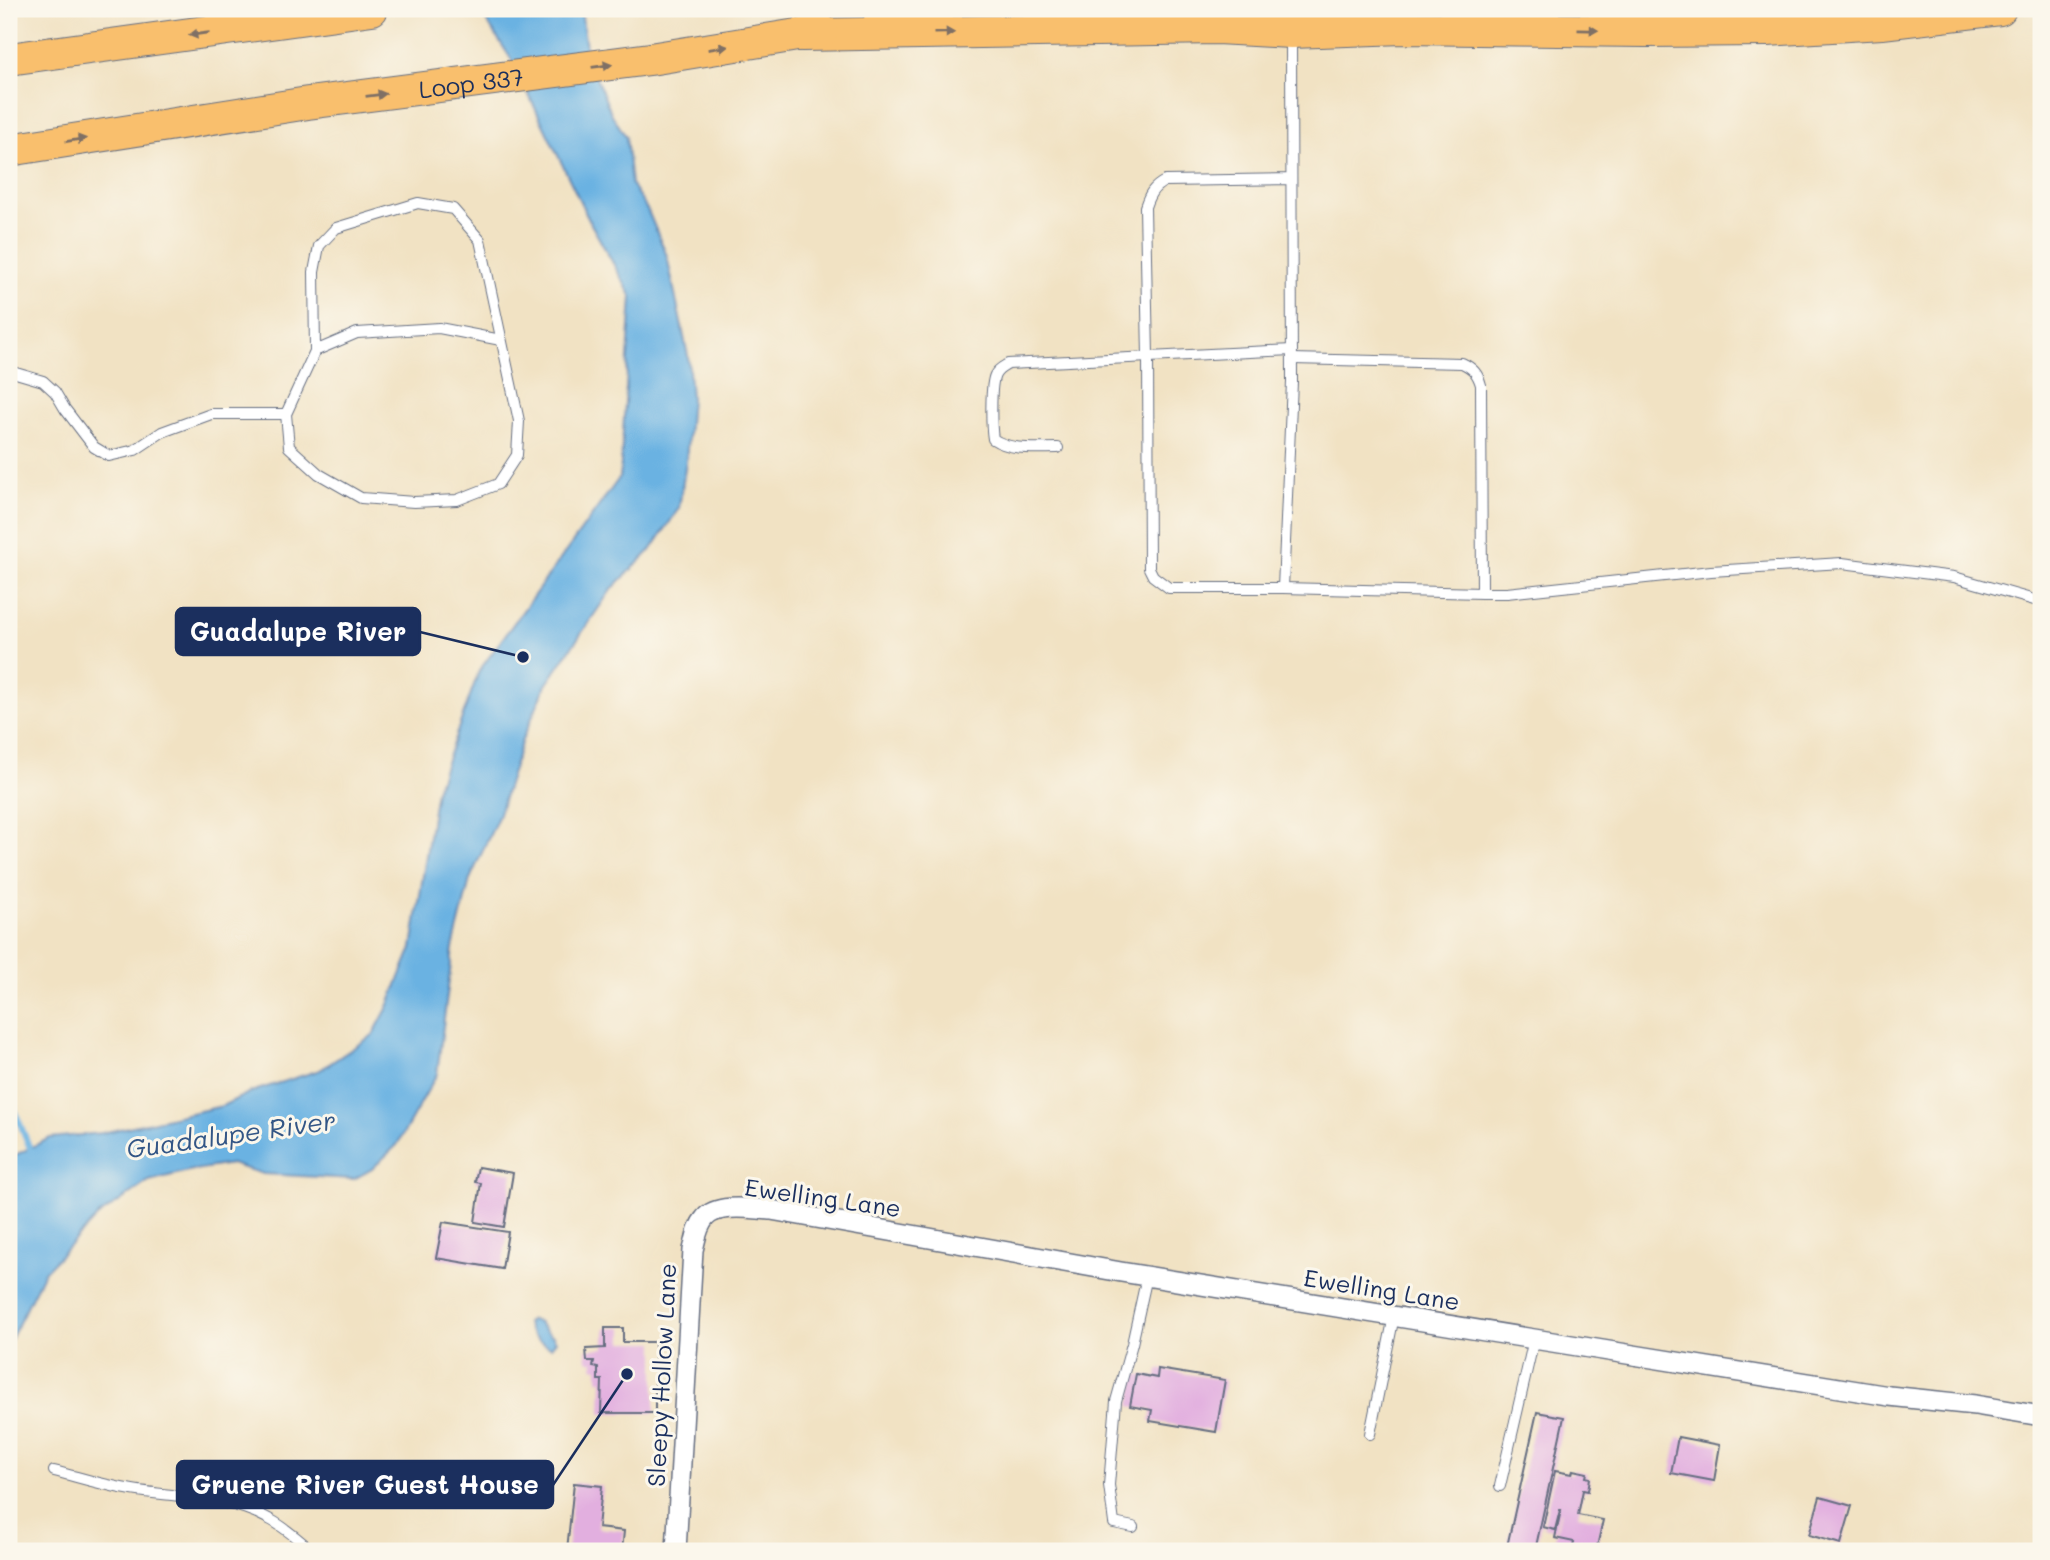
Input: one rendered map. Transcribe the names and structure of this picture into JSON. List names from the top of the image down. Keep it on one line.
{"streets":{"main road":["Loop 337"],"street":["Ewelling Lane","Sleepy Hollow Lane"]},"crossings":[["Ewelling Lane","Sleepy Hollow Lane"]],"water":["Guadalupe River"],"places":["Guadalupe River","Gruene River Guest House"]}
